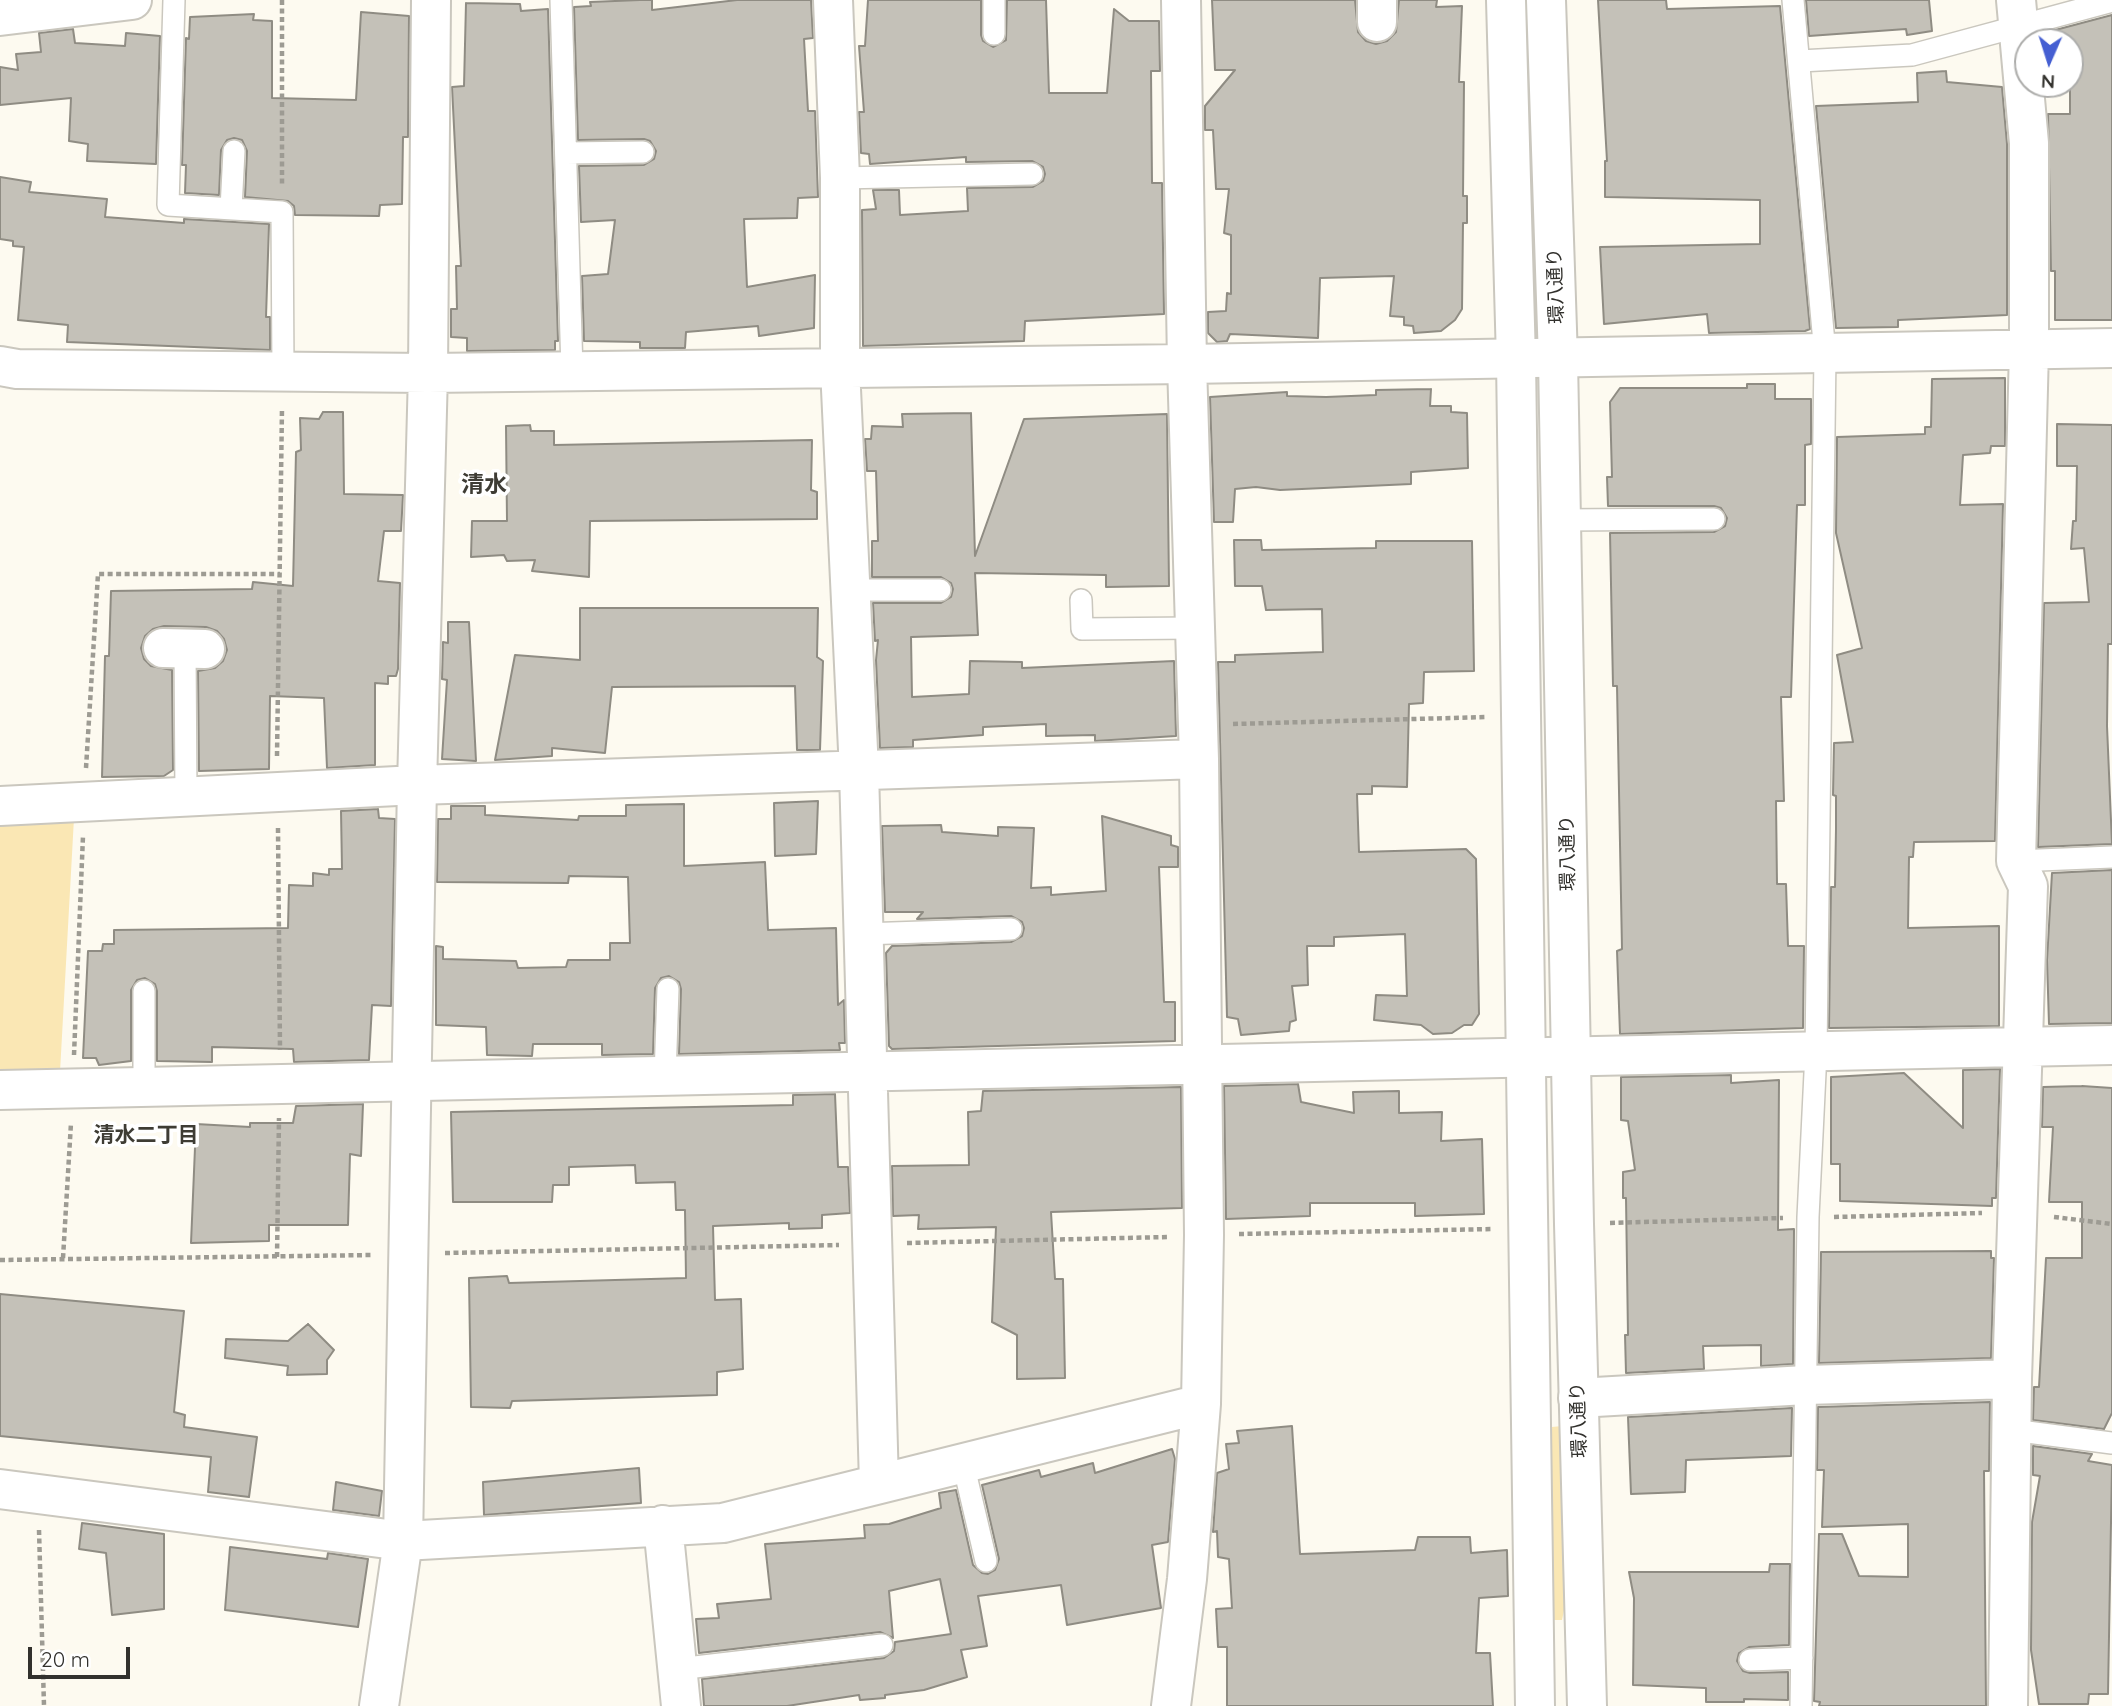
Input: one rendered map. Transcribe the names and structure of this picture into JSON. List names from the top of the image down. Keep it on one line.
{"streets":{"street":["環八通り"]},"districts":["清水","清水二丁目"],"scale_bar":"20 m","north":"bottom"}
